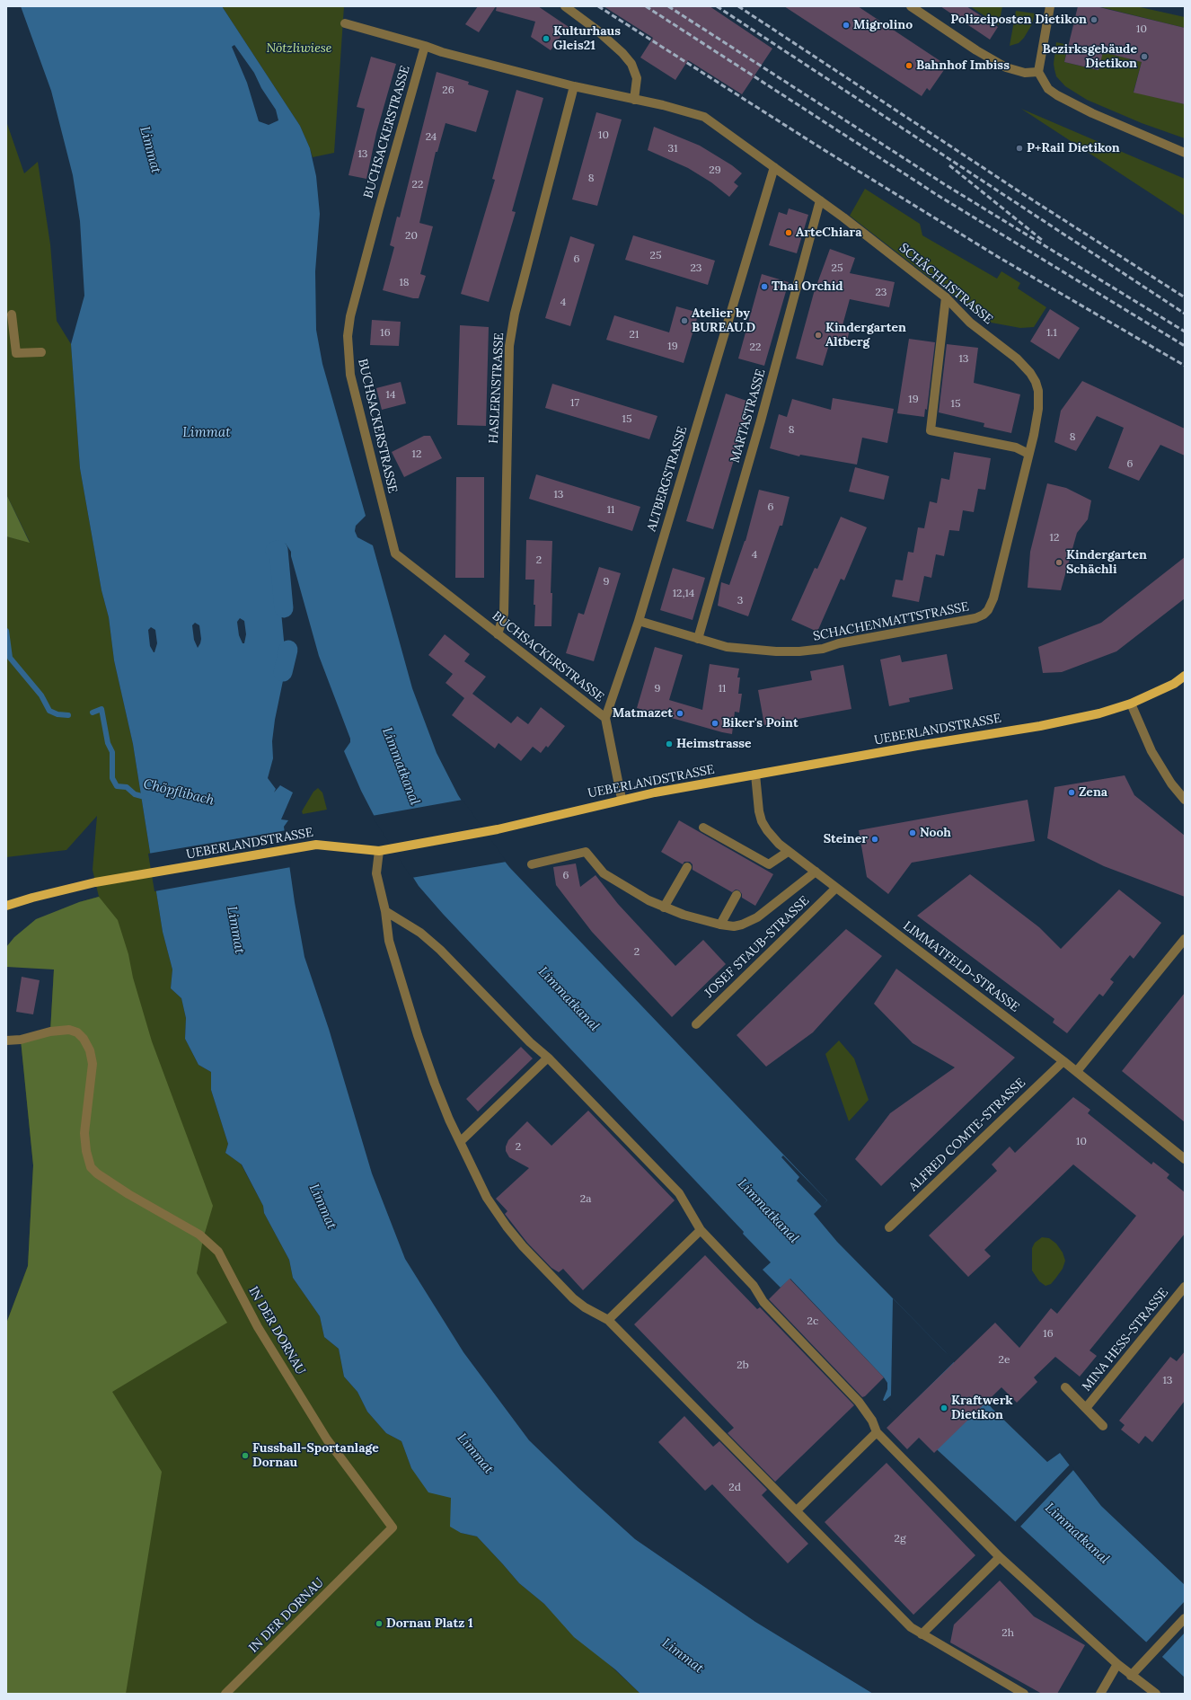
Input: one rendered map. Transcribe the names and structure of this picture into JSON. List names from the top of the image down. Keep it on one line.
{"streets":{"main road":["UEBERLANDSTRASSE"],"street":["BUCHSACKERSTRASSE","SCHÄCHLISTRASSE","HASLERNSTRASSE","MARTASTRASSE","ALTBERGSTRASSE","SCHACHENMATTSTRASSE","JOSEF STAUB-STRASSE","LIMMATFELD-STRASSE","ALFRED COMTE-STRASSE","IN DER DORNAU","MINA HESS-STRASSE"]},"crossings":[["BUCHSACKERSTRASSE","HASLERNSTRASSE"],["BUCHSACKERSTRASSE","ALTBERGSTRASSE"],["SCHÄCHLISTRASSE","MARTASTRASSE"],["SCHÄCHLISTRASSE","ALTBERGSTRASSE"],["SCHÄCHLISTRASSE","SCHACHENMATTSTRASSE"],["MARTASTRASSE","SCHACHENMATTSTRASSE"],["ALTBERGSTRASSE","SCHACHENMATTSTRASSE"],["UEBERLANDSTRASSE","LIMMATFELD-STRASSE"],["JOSEF STAUB-STRASSE","LIMMATFELD-STRASSE"],["LIMMATFELD-STRASSE","ALFRED COMTE-STRASSE"]],"water":["Limmat","Limmatkanal","Chöpflibach"],"parks":["Nötzliwiese"],"places":["Polizeiposten Dietikon","Migrolino","Kulturhaus Gleis21","Bezirksgebäude Dietikon","Bahnhof Imbiss","P+Rail Dietikon","ArteChiara","Thai Orchid","Atelier by BUREAU.D","Kindergarten Altberg","Kindergarten Schächli","Matmazet","Biker's Point","Heimstrasse","Zena","Nooh","Steiner","Kraftwerk Dietikon","Fussball-Sportanlage Dornau","Dornau Platz 1"],"house_numbers":["10","26","10","24","31","13","29","8","22","20","25","6","23","25","18","23","4","16","1.1","21","19","22","13","14","19","17","15","15","8","8","12","6","13","6","11","12","4","2","9","12,14","3","9","11","6","2","10","2","2a","2c","16","2e","2b","13","2d","2g","2h"]}
